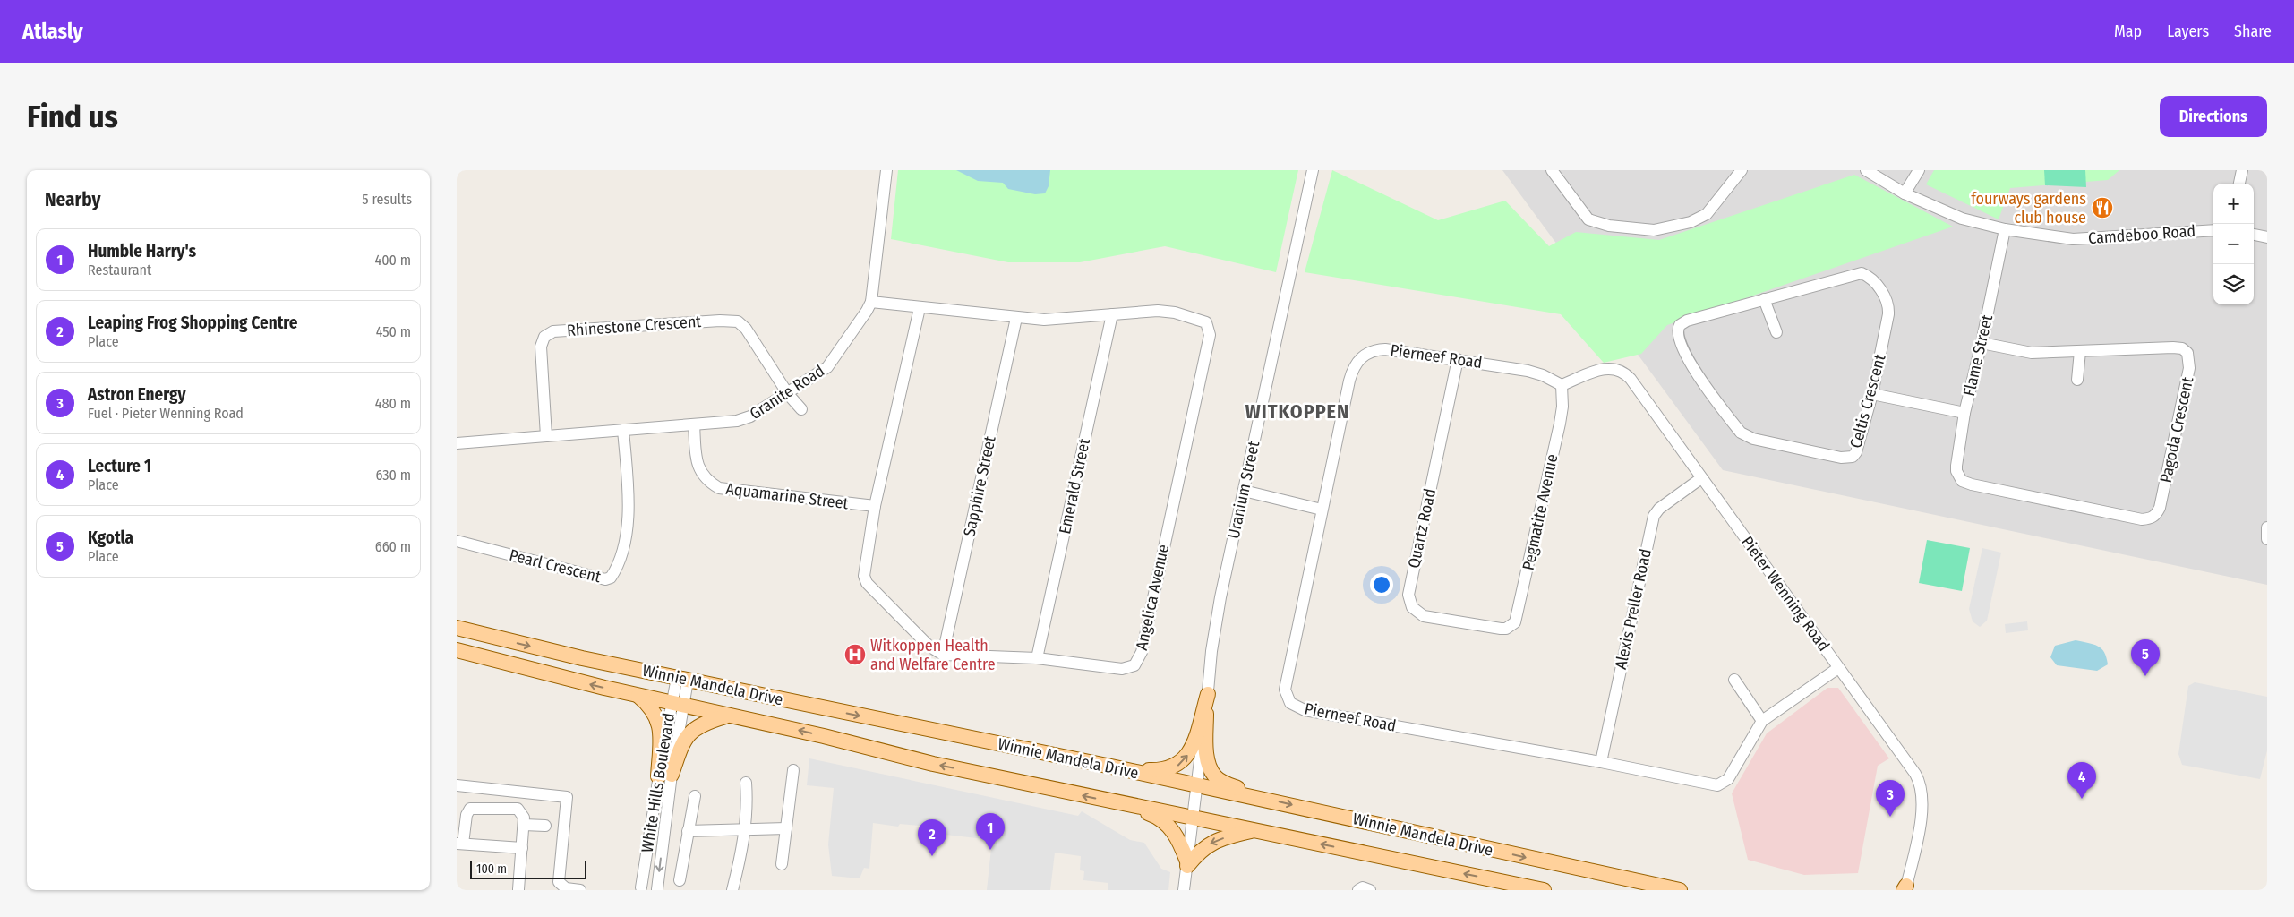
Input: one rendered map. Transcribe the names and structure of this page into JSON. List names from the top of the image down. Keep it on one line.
{"streets":{"main road":["Winnie Mandela Drive"],"street":["Camdeboo Road","Rhinestone Crescent","Flame Street","Pierneef Road","Granite Road","Celtis Crescent","Pagoda Crescent","Sapphire Street","Emerald Street","Uranium Street","Aquamarine Street","Pegmatite Avenue","Quartz Road","Pearl Crescent","Pieter Wenning Road","Angelica Avenue","Alexis Preller Road","White Hills Boulevard"]},"crossings":[["Camdeboo Road","Flame Street"],["Rhinestone Crescent","Granite Road"],["Flame Street","Pagoda Crescent"],["Pierneef Road","Pegmatite Avenue"],["Pierneef Road","Quartz Road"],["Pierneef Road","Pieter Wenning Road"],["Pierneef Road","Alexis Preller Road"],["Granite Road","Aquamarine Street"],["Granite Road","Pearl Crescent"],["Granite Road","Angelica Avenue"],["Sapphire Street","Angelica Avenue"],["Emerald Street","Angelica Avenue"],["Uranium Street","Winnie Mandela Drive"],["Pegmatite Avenue","Quartz Road"],["Pegmatite Avenue","Pieter Wenning Road"],["Pieter Wenning Road","Alexis Preller Road"],["Winnie Mandela Drive","White Hills Boulevard"]],"districts":["WITKOPPEN"],"places":{"restaurant":["fourways gardens club house"],"hospital":["Witkoppen Health and Welfare Centre"]},"scale_bar":"100 m","page":{"header":"Atlasly","nav":["Map","Layers","Share"],"buttons":"Directions","title":"Find us","heading":["Nearby","5 results"],"map_buttons":["+","−"],"list":[{"mark":"1","name":"Humble Harry's","note":"Restaurant","value":"400 m"},{"mark":"2","name":"Leaping Frog Shopping Centre","note":"Place","value":"450 m"},{"mark":"3","name":"Astron Energy","note":"Fuel · Pieter Wenning Road","value":"480 m"},{"mark":"4","name":"Lecture 1","note":"Place","value":"630 m"},{"mark":"5","name":"Kgotla","note":"Place","value":"660 m"}],"pins":["5","4","3","1","2"],"scale":"100 m"}}
